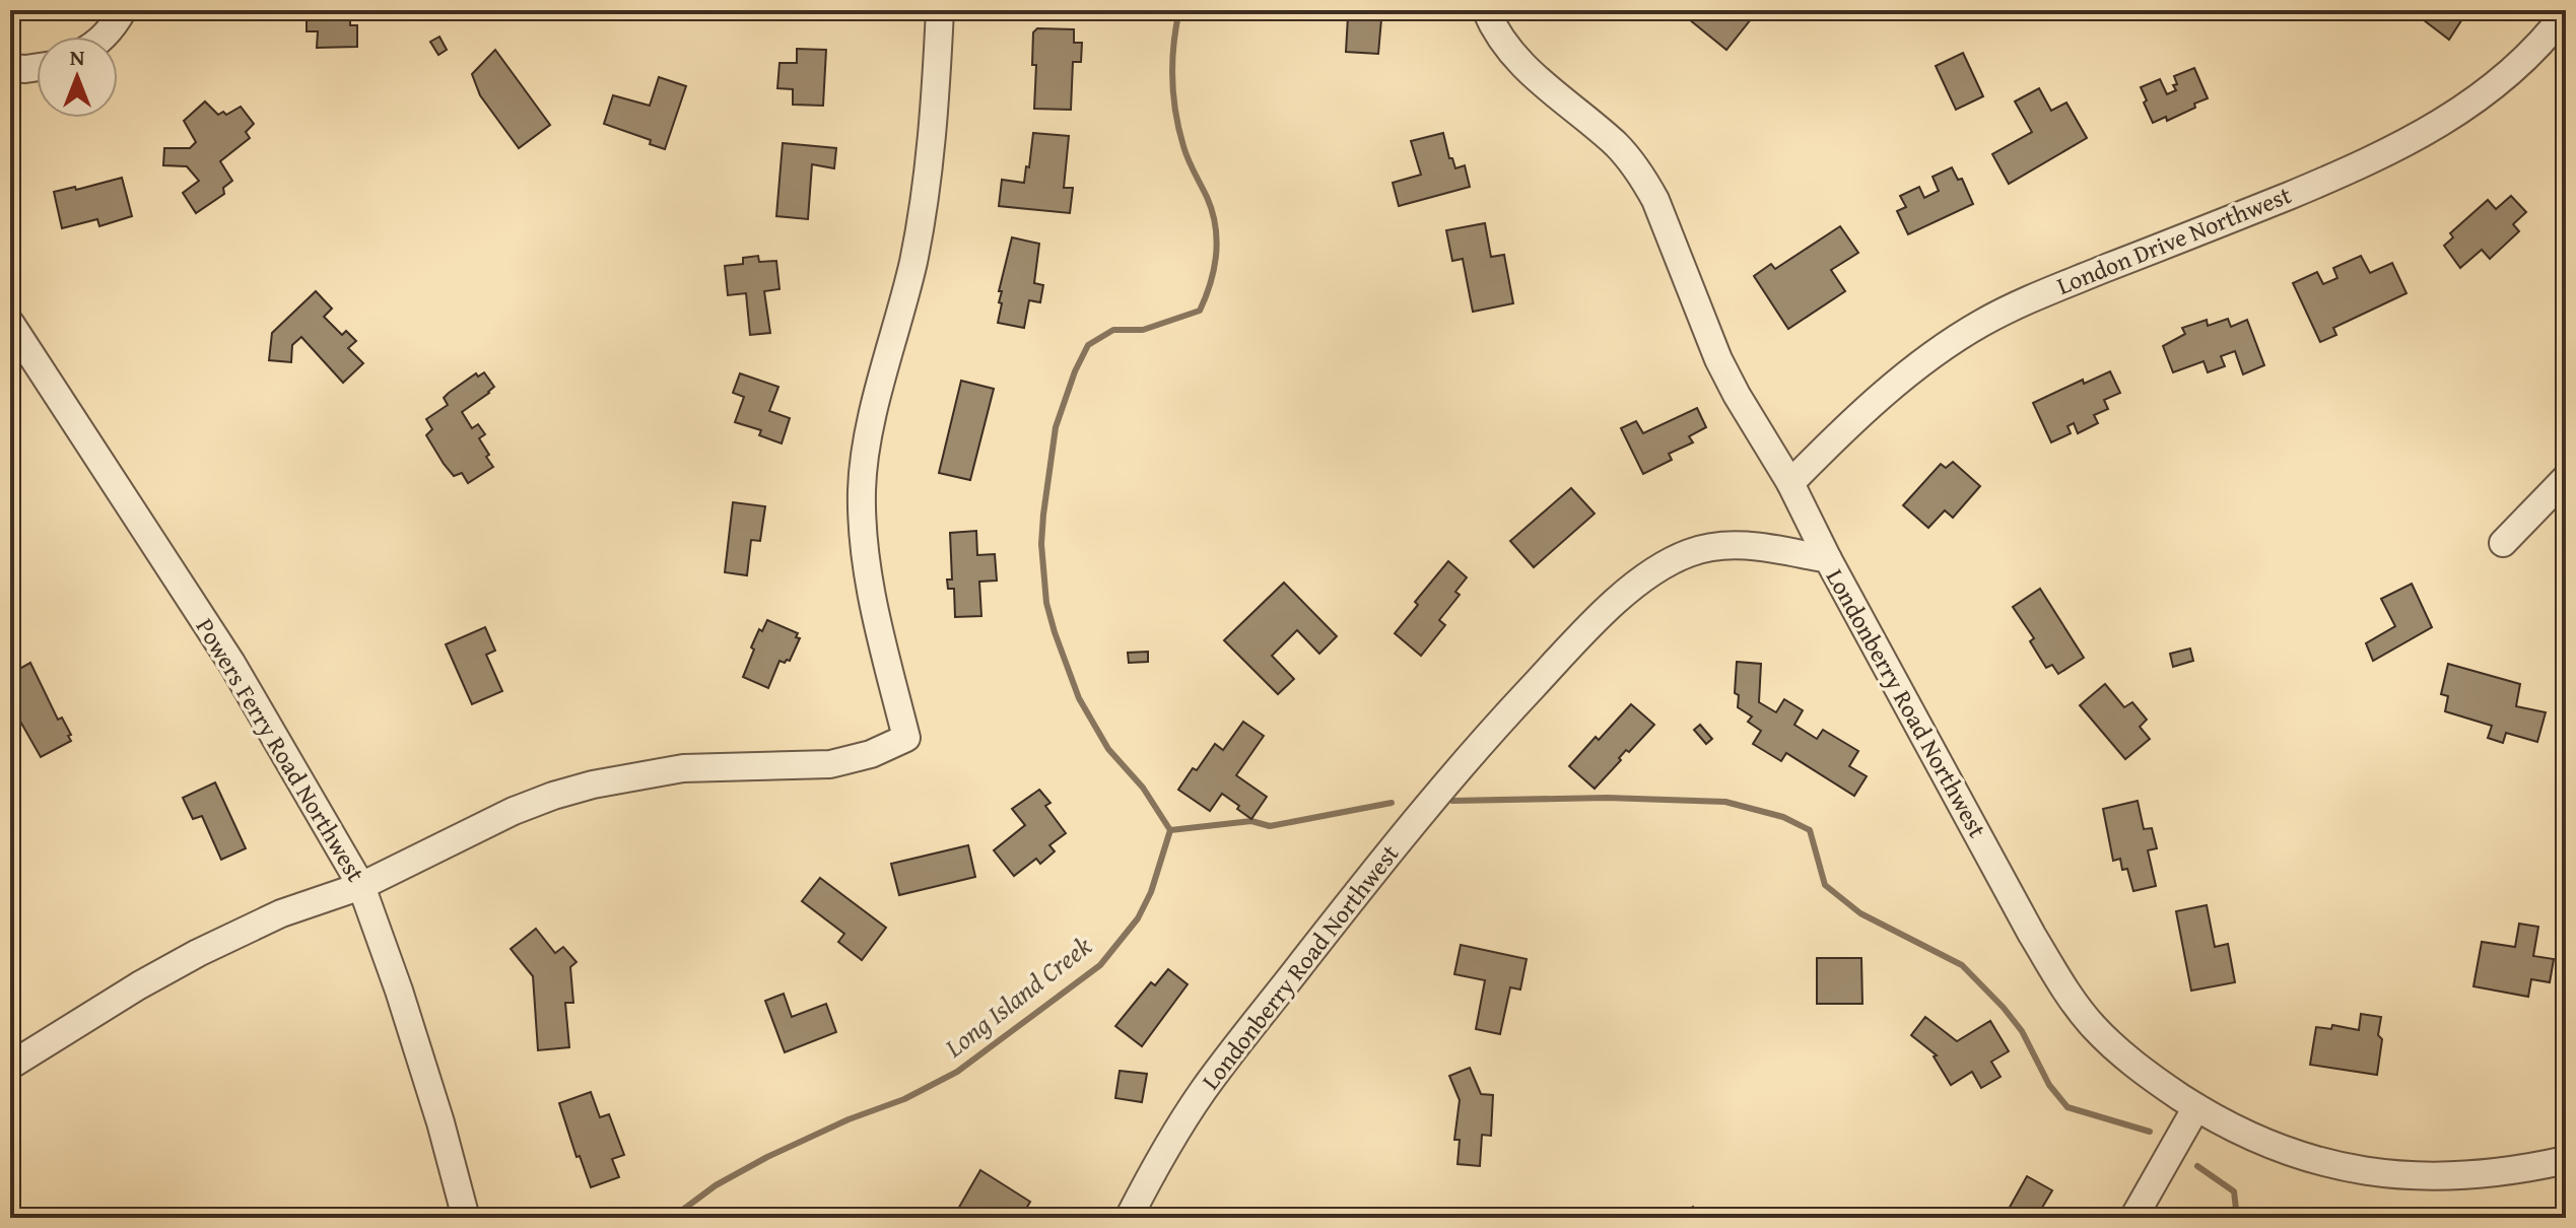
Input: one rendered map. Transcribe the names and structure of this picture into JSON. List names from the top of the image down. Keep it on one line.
{"streets":{"street":["London Drive Northwest","Londonberry Road Northwest","Powers Ferry Road Northwest"]},"water":["Long Island Creek"],"north":"top"}
